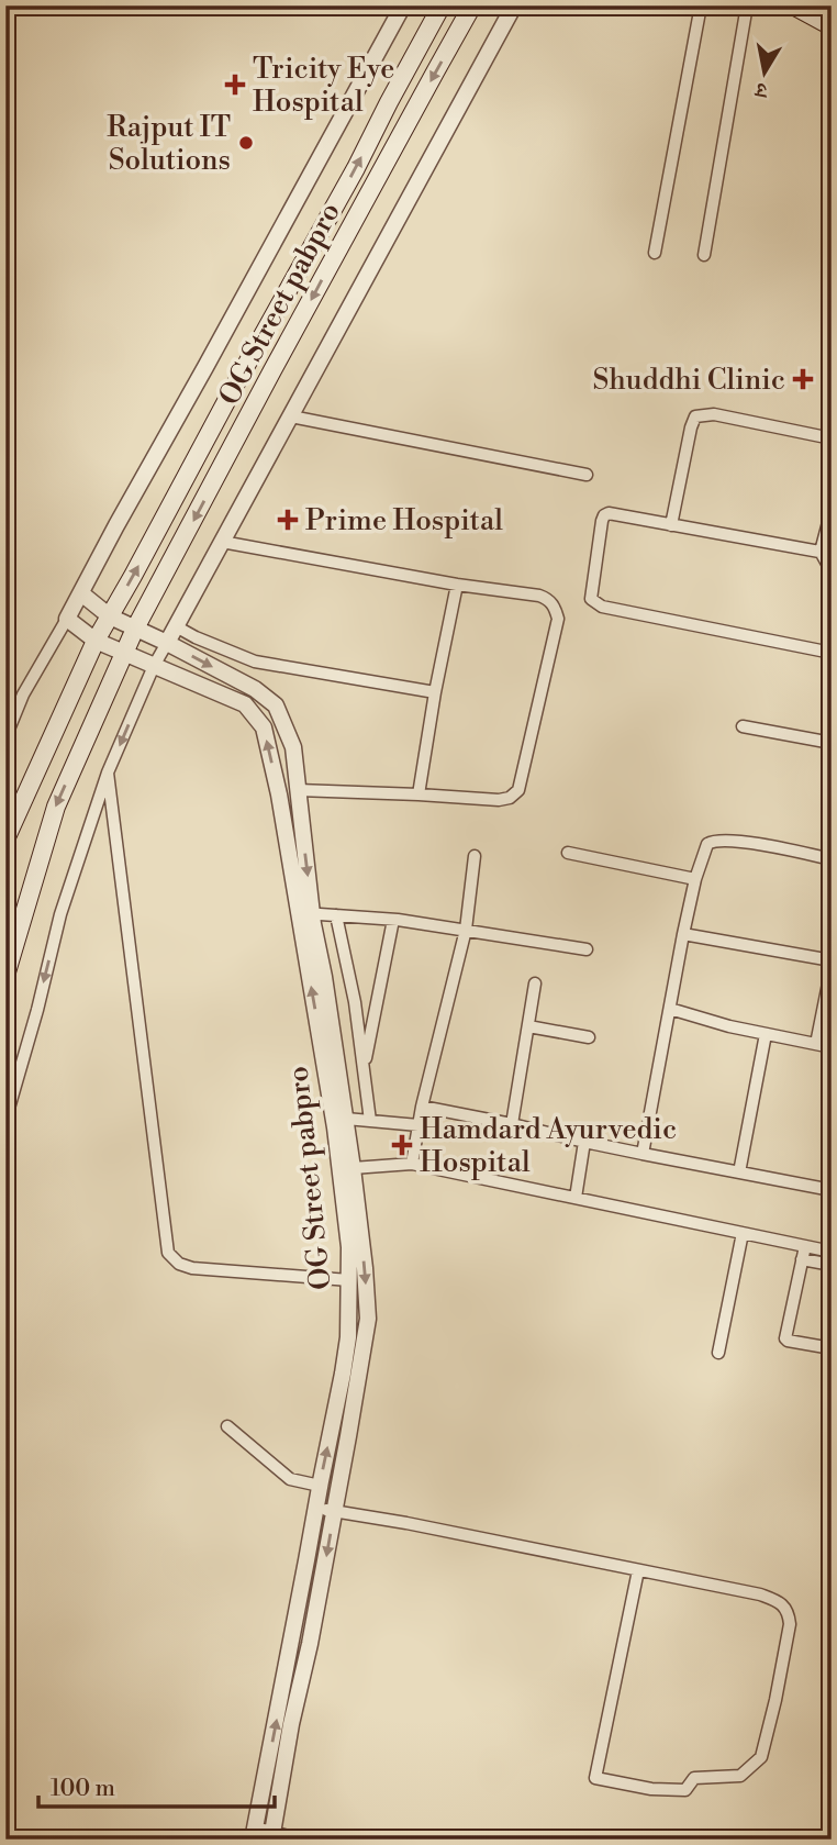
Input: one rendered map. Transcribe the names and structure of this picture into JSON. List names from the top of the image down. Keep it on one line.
{"streets":{"main road":["OG Street pabpro"]},"places":{"health":["Tricity Eye Hospital","Shuddhi Clinic","Prime Hospital","Hamdard Ayurvedic Hospital"],"other":["Rajput IT Solutions"]},"scale_bar":"100 m","north":"bottom"}
